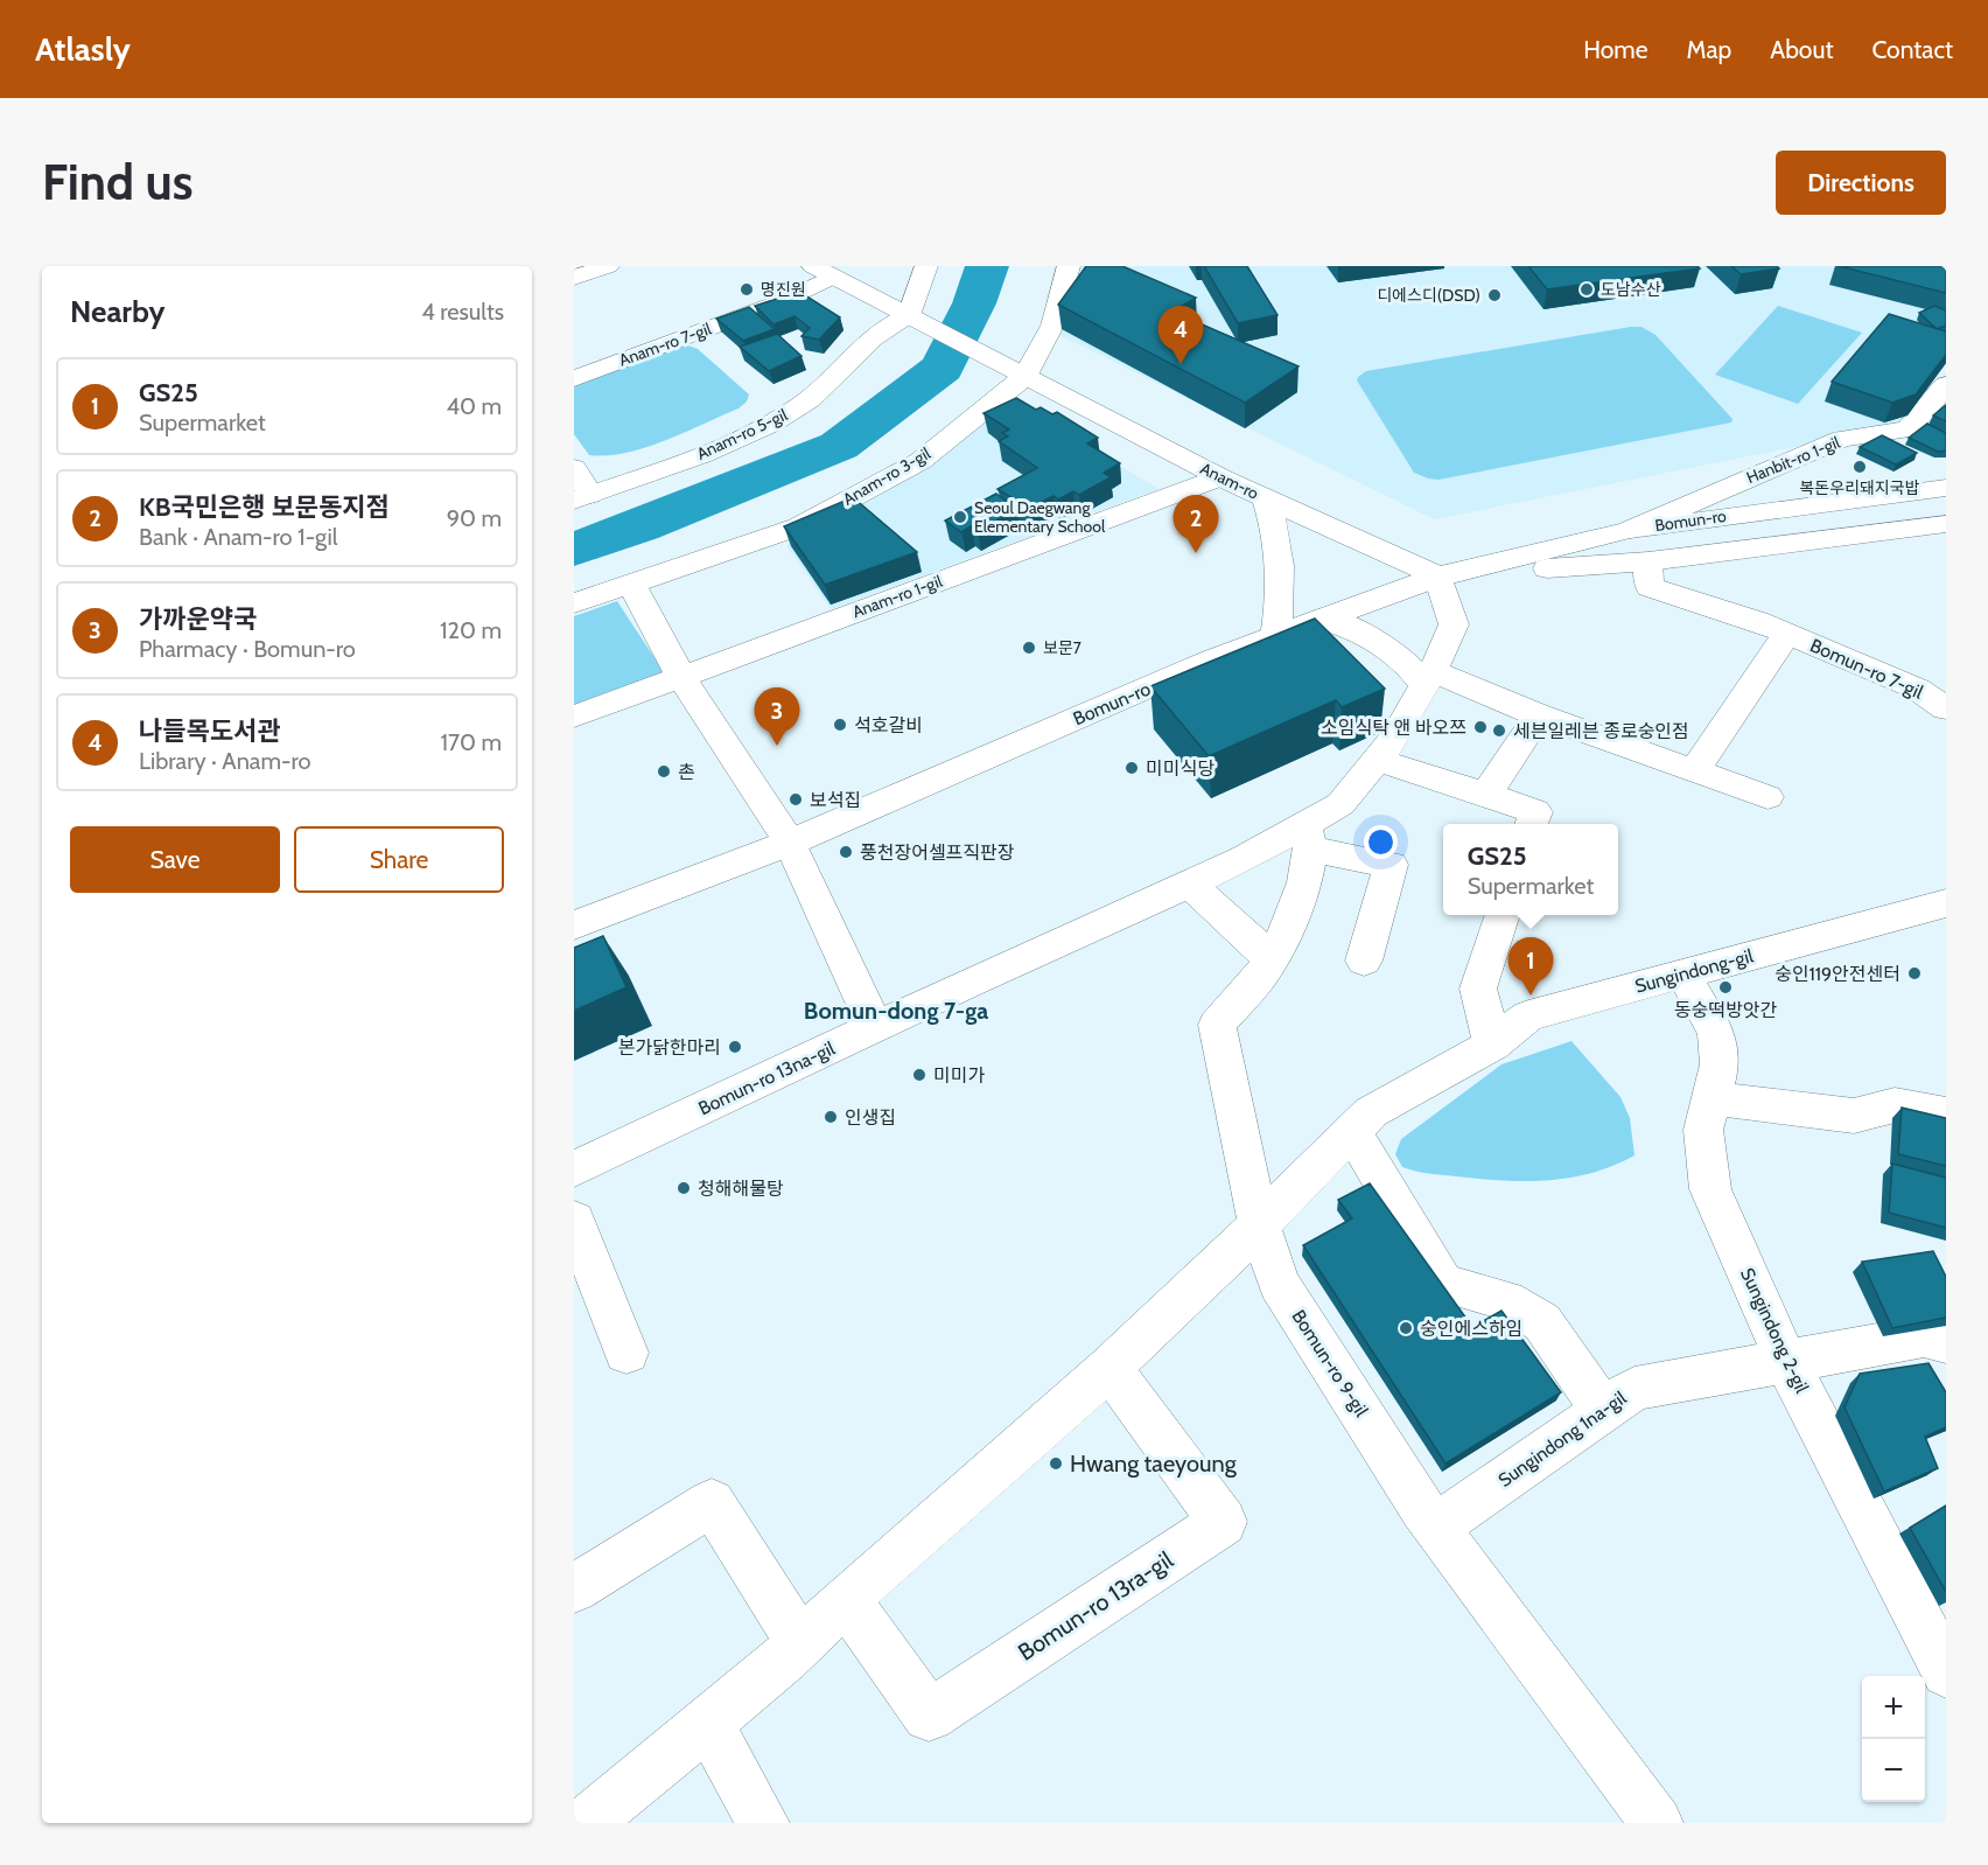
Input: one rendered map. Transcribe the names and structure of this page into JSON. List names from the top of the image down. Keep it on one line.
{"streets":{"street":["Anam-ro 7-gil","Anam-ro 5-gil","Hanbit-ro 1-gil","Anam-ro 3-gil","Anam-ro","Bomun-ro","Anam-ro 1-gil","Bomun-ro 7-gil","Sungindong-gil","Bomun-ro 13na-gil","Sungindong 2-gil","Bomun-ro 9-gil","Sungindong 1na-gil","Bomun-ro 13ra-gil"]},"crossings":[["Anam-ro 5-gil","Anam-ro"],["Hanbit-ro 1-gil","Bomun-ro"],["Anam-ro 3-gil","Anam-ro"],["Anam-ro","Bomun-ro"],["Anam-ro","Anam-ro 1-gil"],["Anam-ro","Bomun-ro 13na-gil"],["Bomun-ro","Bomun-ro 7-gil"],["Bomun-ro","Bomun-ro 13na-gil"],["Sungindong-gil","Sungindong 2-gil"],["Sungindong-gil","Bomun-ro 9-gil"],["Bomun-ro 13na-gil","Bomun-ro 9-gil"],["Sungindong 2-gil","Sungindong 1na-gil"],["Bomun-ro 9-gil","Sungindong 1na-gil"]],"districts":["Bomun-dong 7-ga"],"places":["명진원","도남수산","디에스디(DSD)","복돈우리돼지국밥","Seoul Daegwang Elementary School","보문7","석호갈비","소임식탁 앤 바오쯔","세븐일레븐 종로숭인점","미미식당","촌","보석집","풍천장어셀프직판장","숭인119안전센터","동숭떡방앗간","본가닭한마리","미미가","인생집","청해해물탕","숭인에스하임","Hwang taeyoung"],"page":{"header":"Atlasly","nav":["Home","Map","About","Contact"],"buttons":["Directions",["Save","Share"]],"title":"Find us","heading":["Nearby","4 results"],"pins":["4","2","3","1"],"list":[{"mark":"1","name":"GS25","note":"Supermarket","value":"40 m"},{"mark":"2","name":"KB국민은행 보문동지점","note":"Bank · Anam-ro 1-gil","value":"90 m"},{"mark":"3","name":"가까운약국","note":"Pharmacy · Bomun-ro","value":"120 m"},{"mark":"4","name":"나들목도서관","note":"Library · Anam-ro","value":"170 m"}],"popup":["GS25","Supermarket"],"map_buttons":["+","−"]}}
